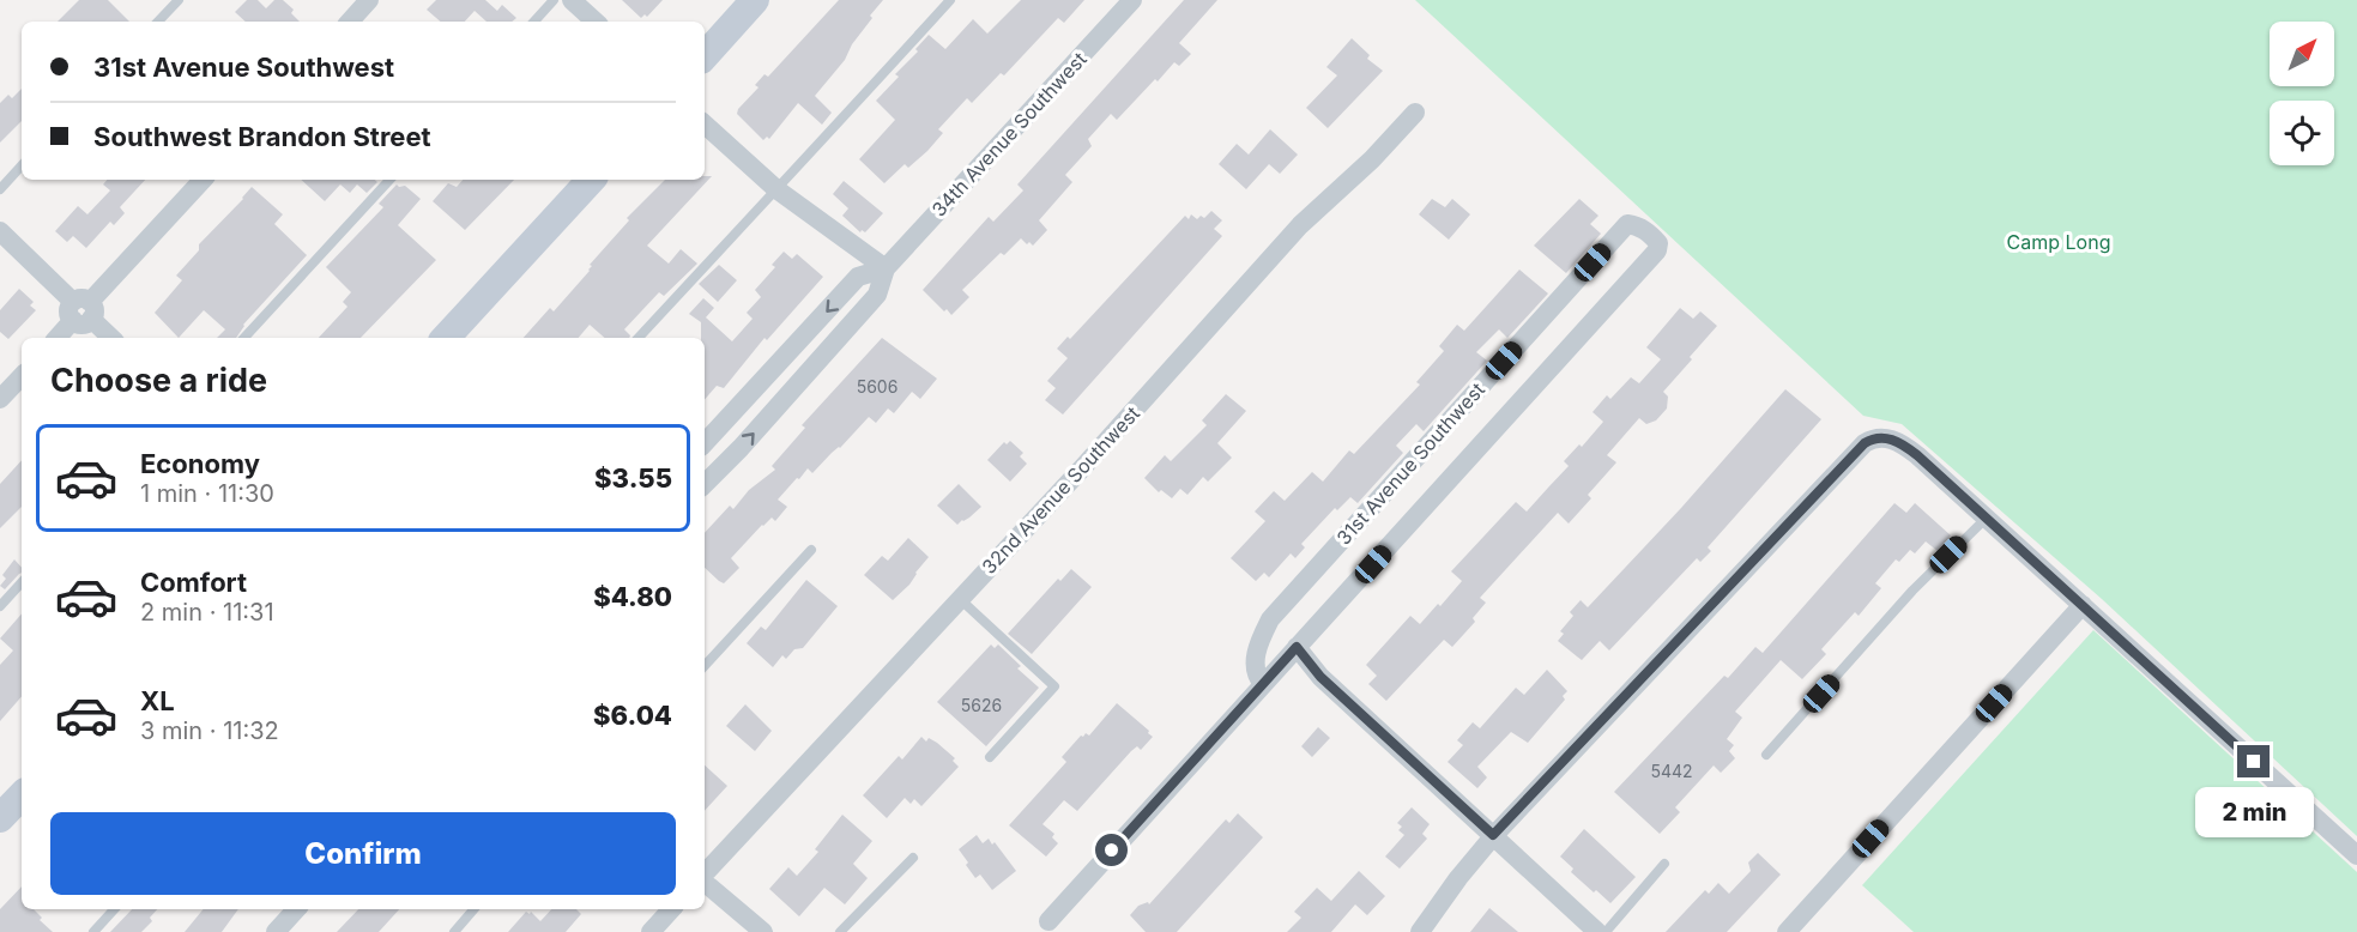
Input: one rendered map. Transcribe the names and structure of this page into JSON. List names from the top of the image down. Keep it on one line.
{"streets":{"street":["34th Avenue Southwest","31st Avenue Southwest","32nd Avenue Southwest"]},"parks":["Camp Long"],"house_numbers":["5606","5626","5442"],"north":"top right","page":{"banner":["31st Avenue Southwest","Southwest Brandon Street"],"heading":"Choose a ride","list":[{"name":"Economy","note":"1 min · 11:30","value":"$3.55"},{"name":"Comfort","note":"2 min · 11:31","value":"$4.80"},{"name":"XL","note":"3 min · 11:32","value":"$6.04"}],"bubble":"2 min","buttons":"Confirm"}}
